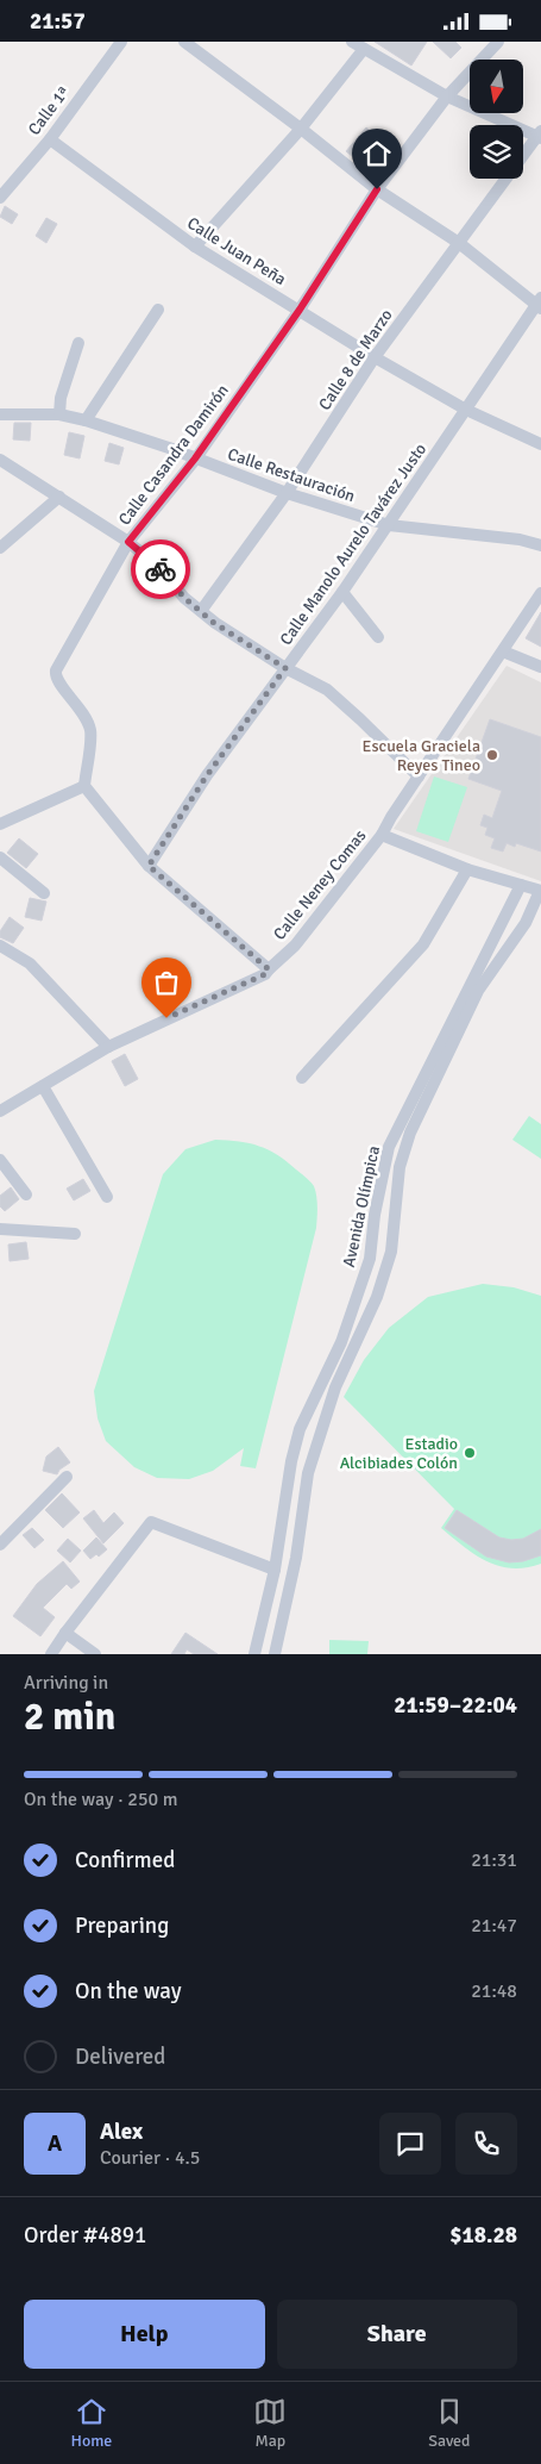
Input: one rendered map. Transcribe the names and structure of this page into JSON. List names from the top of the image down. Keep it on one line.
{"streets":{"street":["Calle 1ª","Calle Juan Peña","Calle 8 de Marzo","Calle Casandra Damirón","Calle Restauración","Calle Manolo Aurelo Tavárez Justo","Calle Neney Comas","Avenida Olímpica"]},"crossings":[["Calle 1ª","Calle Juan Peña"],["Calle Juan Peña","Calle 8 de Marzo"],["Calle Juan Peña","Calle Casandra Damirón"],["Calle Juan Peña","Calle Manolo Aurelo Tavárez Justo"],["Calle 8 de Marzo","Calle Restauración"],["Calle Casandra Damirón","Calle Restauración"],["Calle Restauración","Calle Manolo Aurelo Tavárez Justo"]],"places":["Escuela Graciela Reyes Tineo","Estadio Alcibiades Colón"],"north":"bottom","page":{"status":"21:57","heading":["2 min","Arriving in","21:59–22:04"],"panel":["Alex","Courier · 4.5","Order #4891","$18.28"],"bar":"On the way · 250 m","list":[["Confirmed","21:31"],["Preparing","21:47"],["On the way","21:48"],"Delivered"],"round":"A","buttons":["Help","Share"],"tabs":["Home","Map","Saved"]}}
